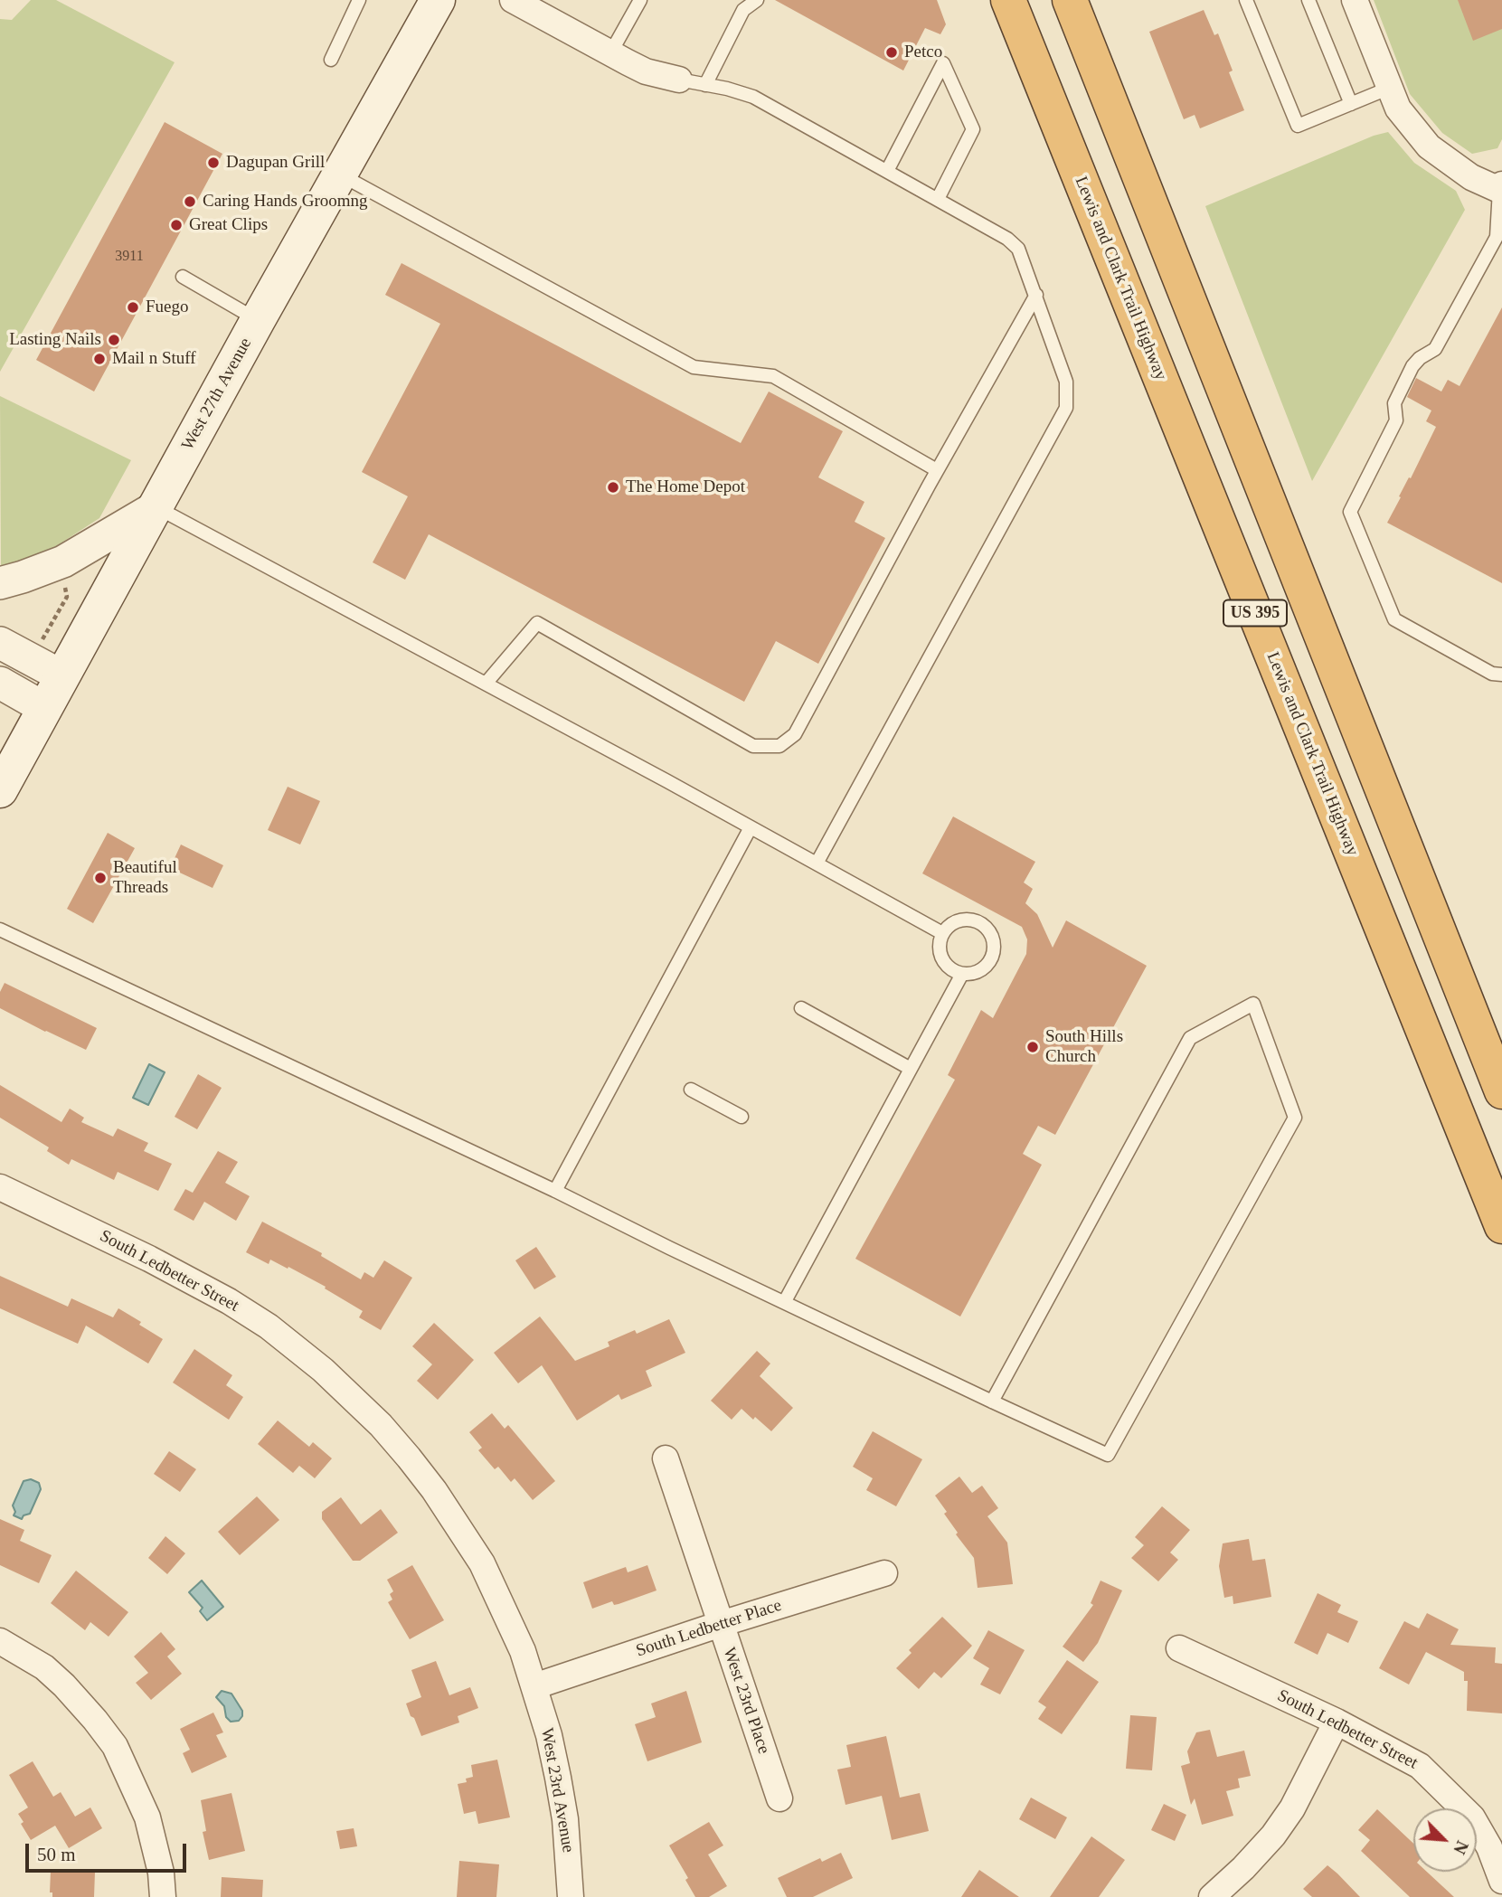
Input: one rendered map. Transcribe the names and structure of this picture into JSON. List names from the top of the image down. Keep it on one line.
{"streets":{"highway":["Lewis and Clark Trail Highway","US 395"],"main road":["West 27th Avenue"],"street":["South Ledbetter Street","South Ledbetter Place","West 23rd Place","West 23rd Avenue"]},"crossings":[["South Ledbetter Street","South Ledbetter Place"],["South Ledbetter Street","West 23rd Avenue"],["South Ledbetter Place","West 23rd Place"],["South Ledbetter Place","West 23rd Avenue"]],"places":["Petco","Dagupan Grill","Caring Hands Groomng","Great Clips","Fuego","Lasting Nails","Mail n Stuff","The Home Depot","Beautiful Threads","South Hills Church"],"house_numbers":["3911"],"scale_bar":"50 m","north":"bottom right"}
